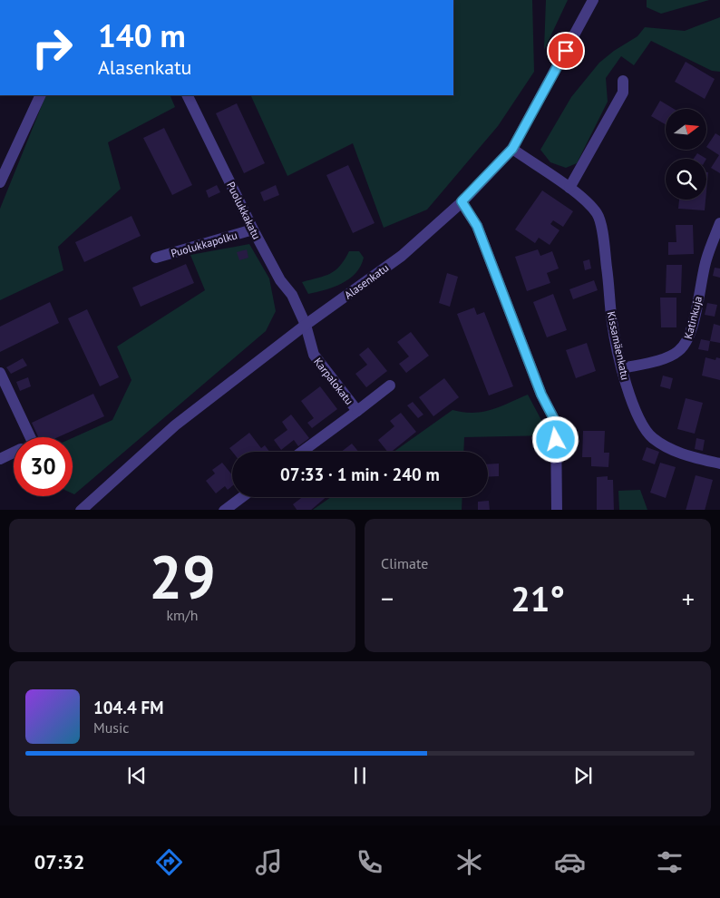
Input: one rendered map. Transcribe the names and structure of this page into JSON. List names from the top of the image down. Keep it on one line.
{"streets":{"street":["Puolukkakatu","Puolukkapolku","Alasenkatu","Katinkuja","Kissamäenkatu","Karpalokatu"]},"crossings":[["Puolukkakatu","Puolukkapolku"],["Puolukkakatu","Alasenkatu"],["Puolukkakatu","Karpalokatu"],["Alasenkatu","Kissamäenkatu"],["Alasenkatu","Karpalokatu"],["Katinkuja","Kissamäenkatu"]],"north":"right","page":{"turn":["140 m","Alasenkatu"],"limit":"30","trip":"07:33 · 1 min · 240 m","tile":[["29","km/h"],"Climate"],"heat":["−","21°","+"],"song":["104.4 FM","Music"],"tabs":"07:32"}}
